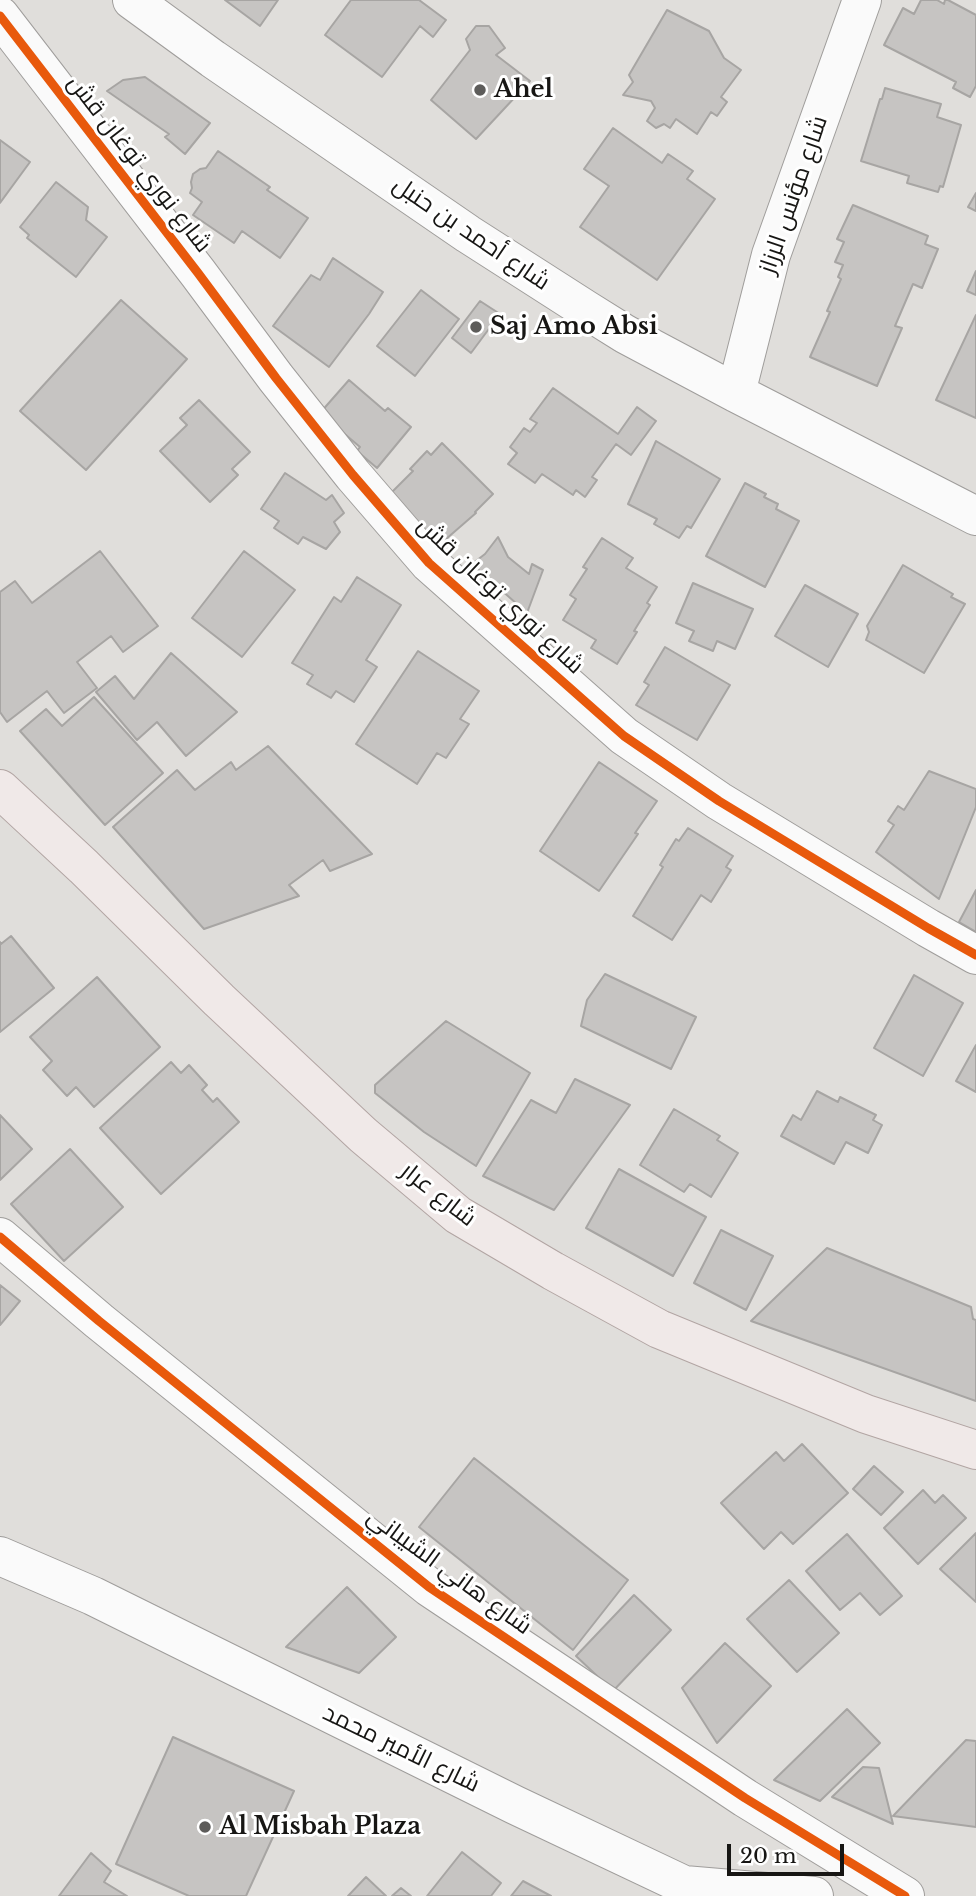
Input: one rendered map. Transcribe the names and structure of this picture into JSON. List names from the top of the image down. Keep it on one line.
{"streets":{"main road":["شارع عرار"],"street":["شارع نوري توغان قش","شارع مؤنس الرزاز","شارع أحمد بن حنبل","شارع هاني الشيباني","شارع الأمير محمد"]},"crossings":[["شارع مؤنس الرزاز","شارع أحمد بن حنبل"]],"places":["Ahel","Saj Amo Absi","Al Misbah Plaza"],"scale_bar":"20 m"}
